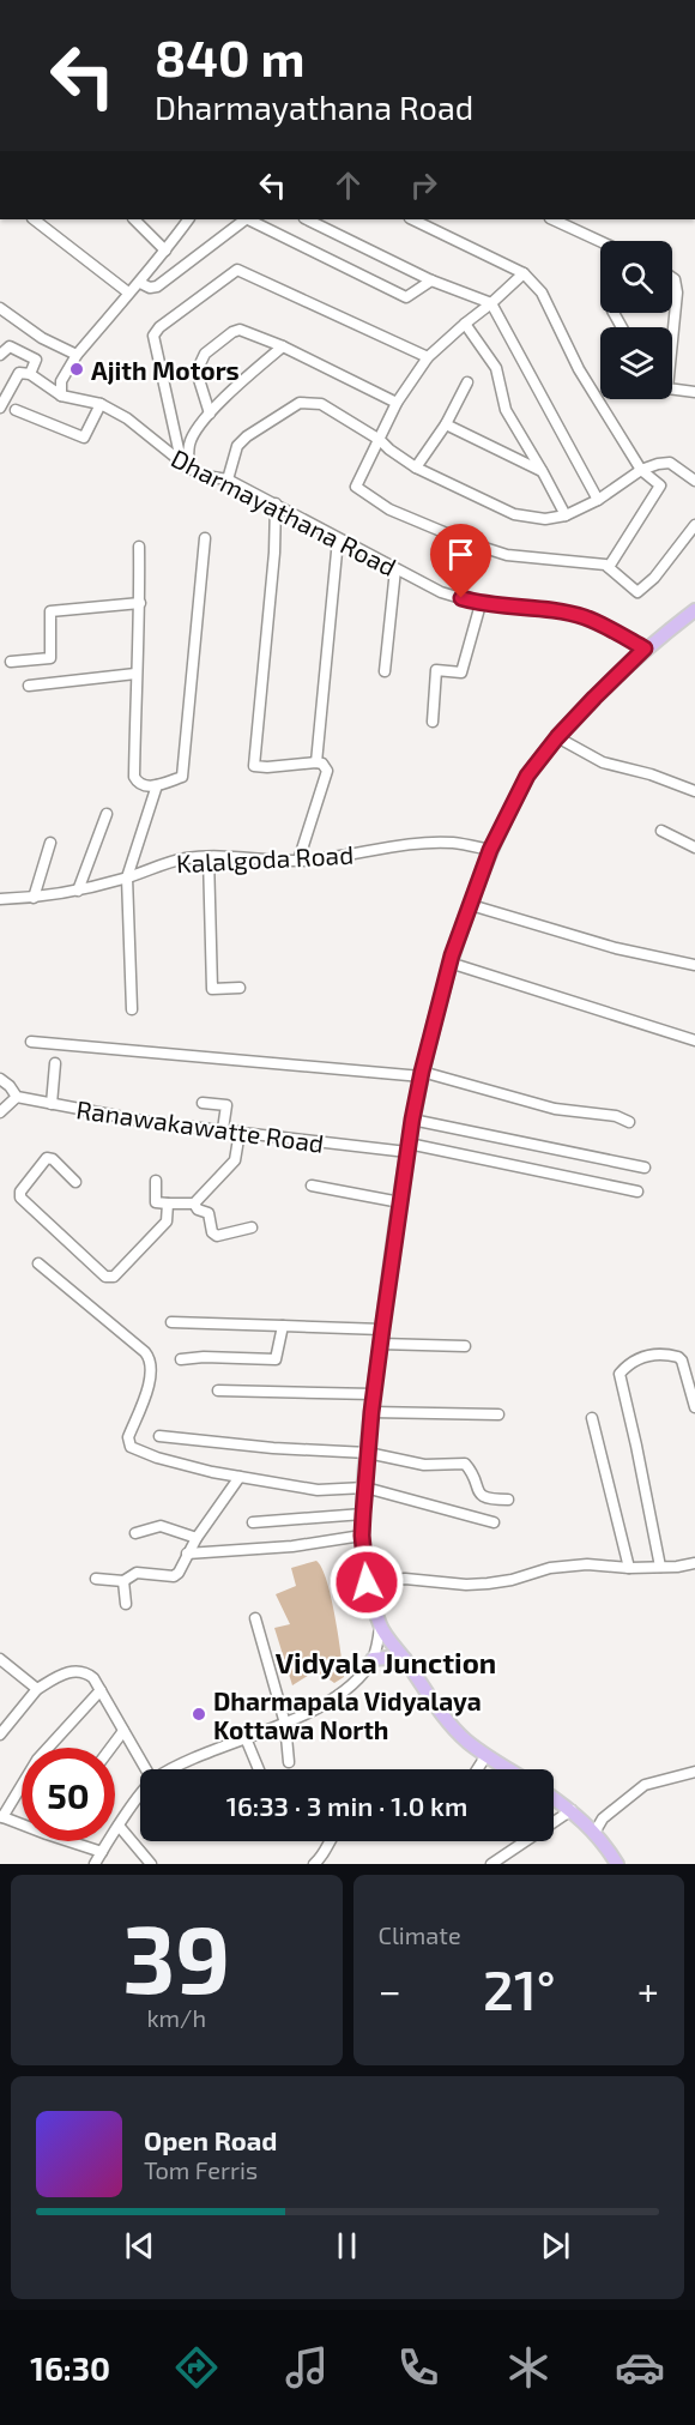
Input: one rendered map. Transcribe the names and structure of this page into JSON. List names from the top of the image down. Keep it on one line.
{"streets":{"street":["Dharmayathana Road","Kalalgoda Road","Ranawakawatte Road"]},"districts":["Vidyala Junction"],"places":["Ajith Motors","Dharmapala Vidyalaya Kottawa North"],"page":{"turn":["840 m","Dharmayathana Road"],"limit":"50","trip":"16:33 · 3 min · 1.0 km","tile":[["39","km/h"],"Climate"],"heat":["−","21°","+"],"song":["Open Road","Tom Ferris"],"tabs":"16:30"}}
